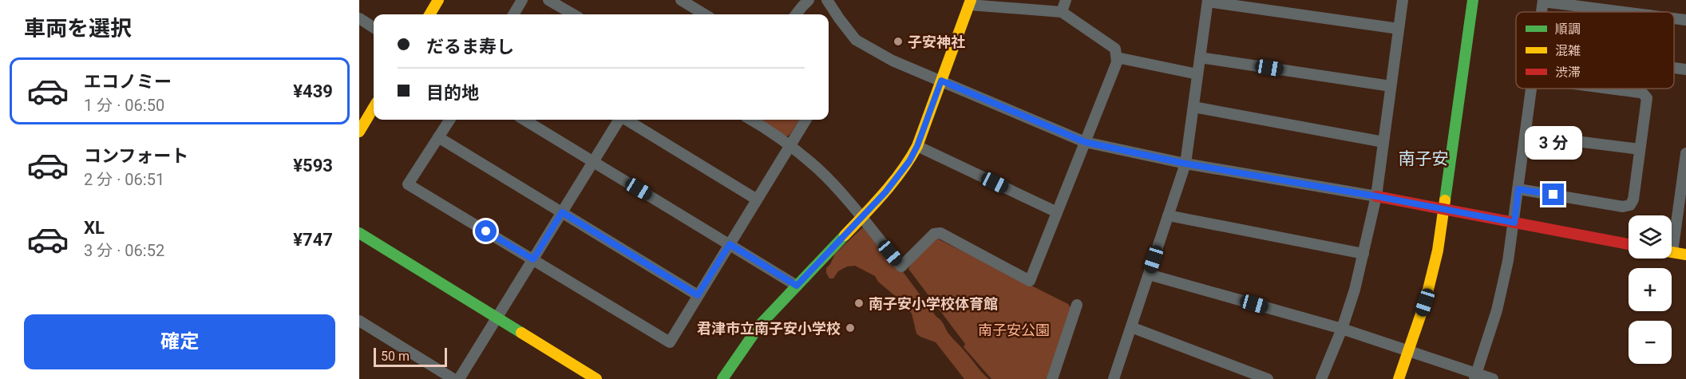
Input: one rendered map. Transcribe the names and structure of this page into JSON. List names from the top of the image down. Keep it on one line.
{"districts":["南子安"],"parks":["南子安公園"],"places":["子安神社","南子安小学校体育館","君津市立南子安小学校"],"legend":["順調","混雑","渋滞"],"scale_bar":"50 m","page":{"heading":"車両を選択","banner":["だるま寿し","目的地"],"list":[{"name":"エコノミー","note":"1 分 · 06:50","value":"¥439"},{"name":"コンフォート","note":"2 分 · 06:51","value":"¥593"},{"name":"XL","note":"3 分 · 06:52","value":"¥747"}],"bubble":"3 分","map_buttons":["+","−"],"buttons":"確定","scale":"50 m"}}
